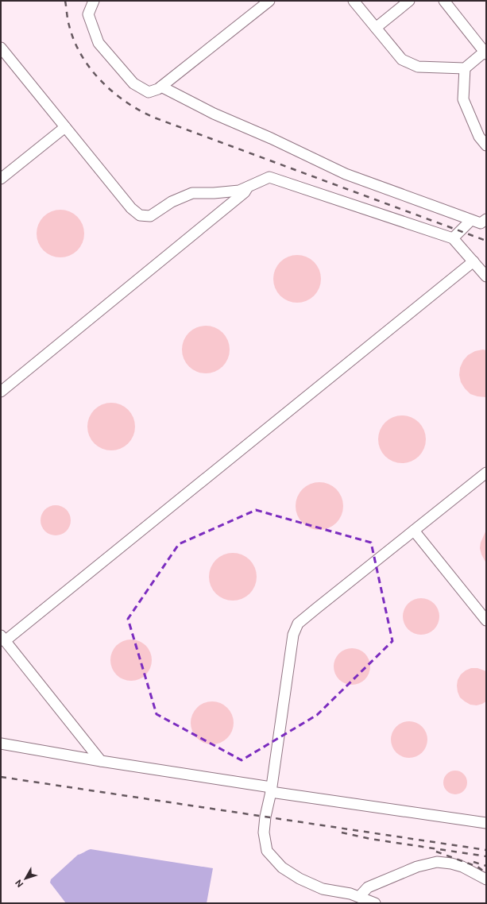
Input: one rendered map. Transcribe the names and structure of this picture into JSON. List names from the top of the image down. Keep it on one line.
{"north":"bottom left"}
